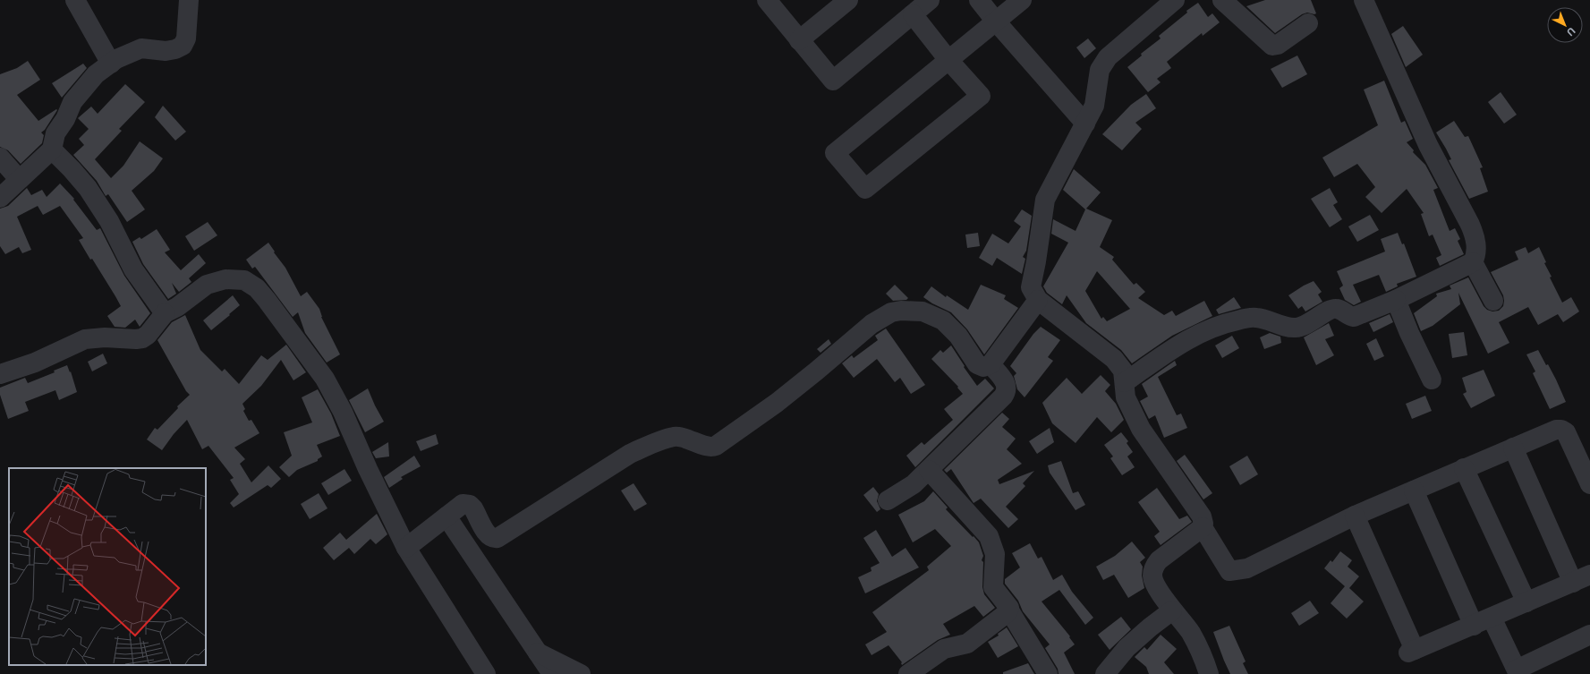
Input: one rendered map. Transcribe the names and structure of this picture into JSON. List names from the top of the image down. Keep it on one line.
{"north":"bottom right"}
